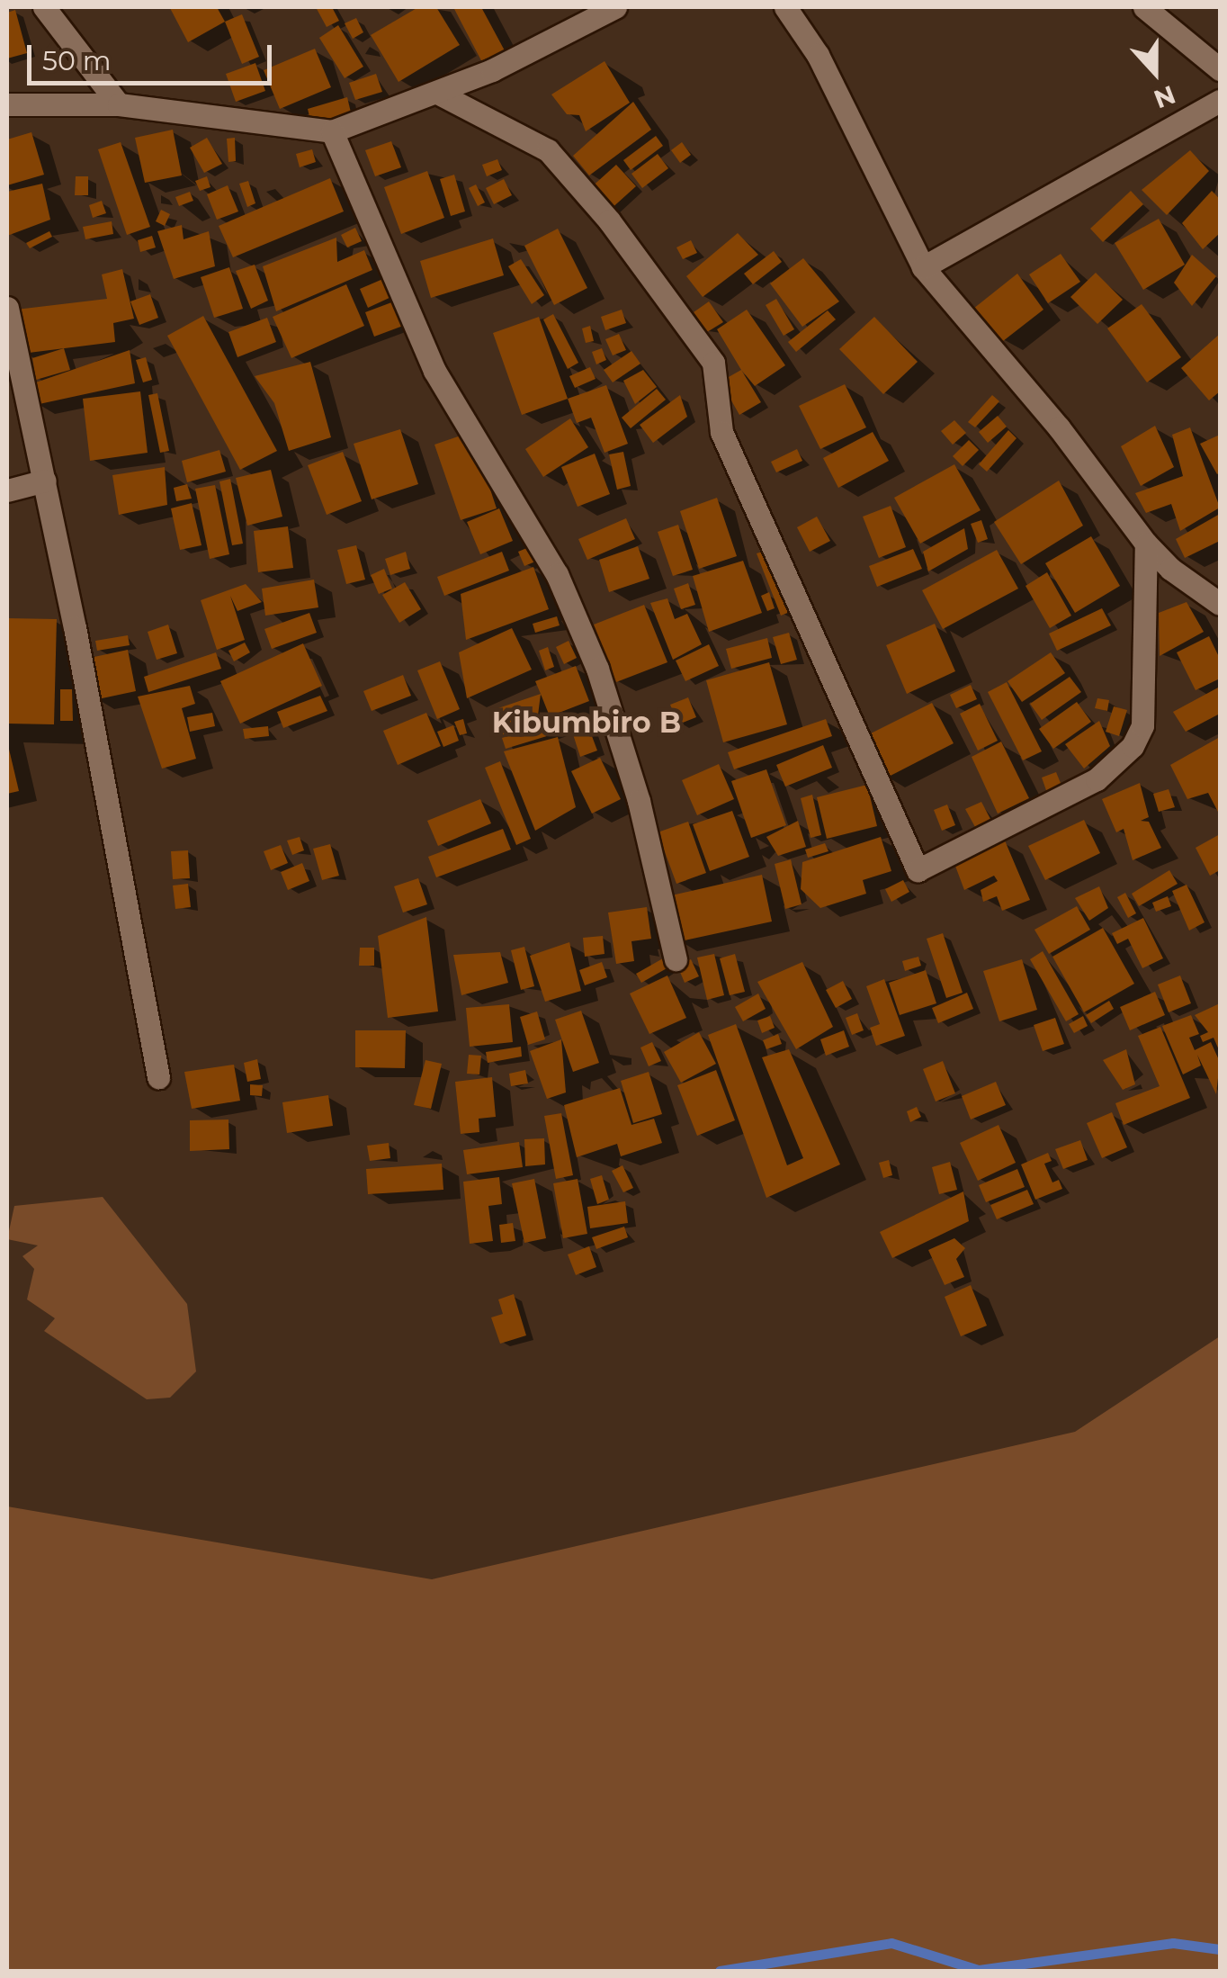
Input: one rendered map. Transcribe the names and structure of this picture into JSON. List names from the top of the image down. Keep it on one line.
{"districts":["Kibumbiro B"],"scale_bar":"50 m","north":"bottom"}
